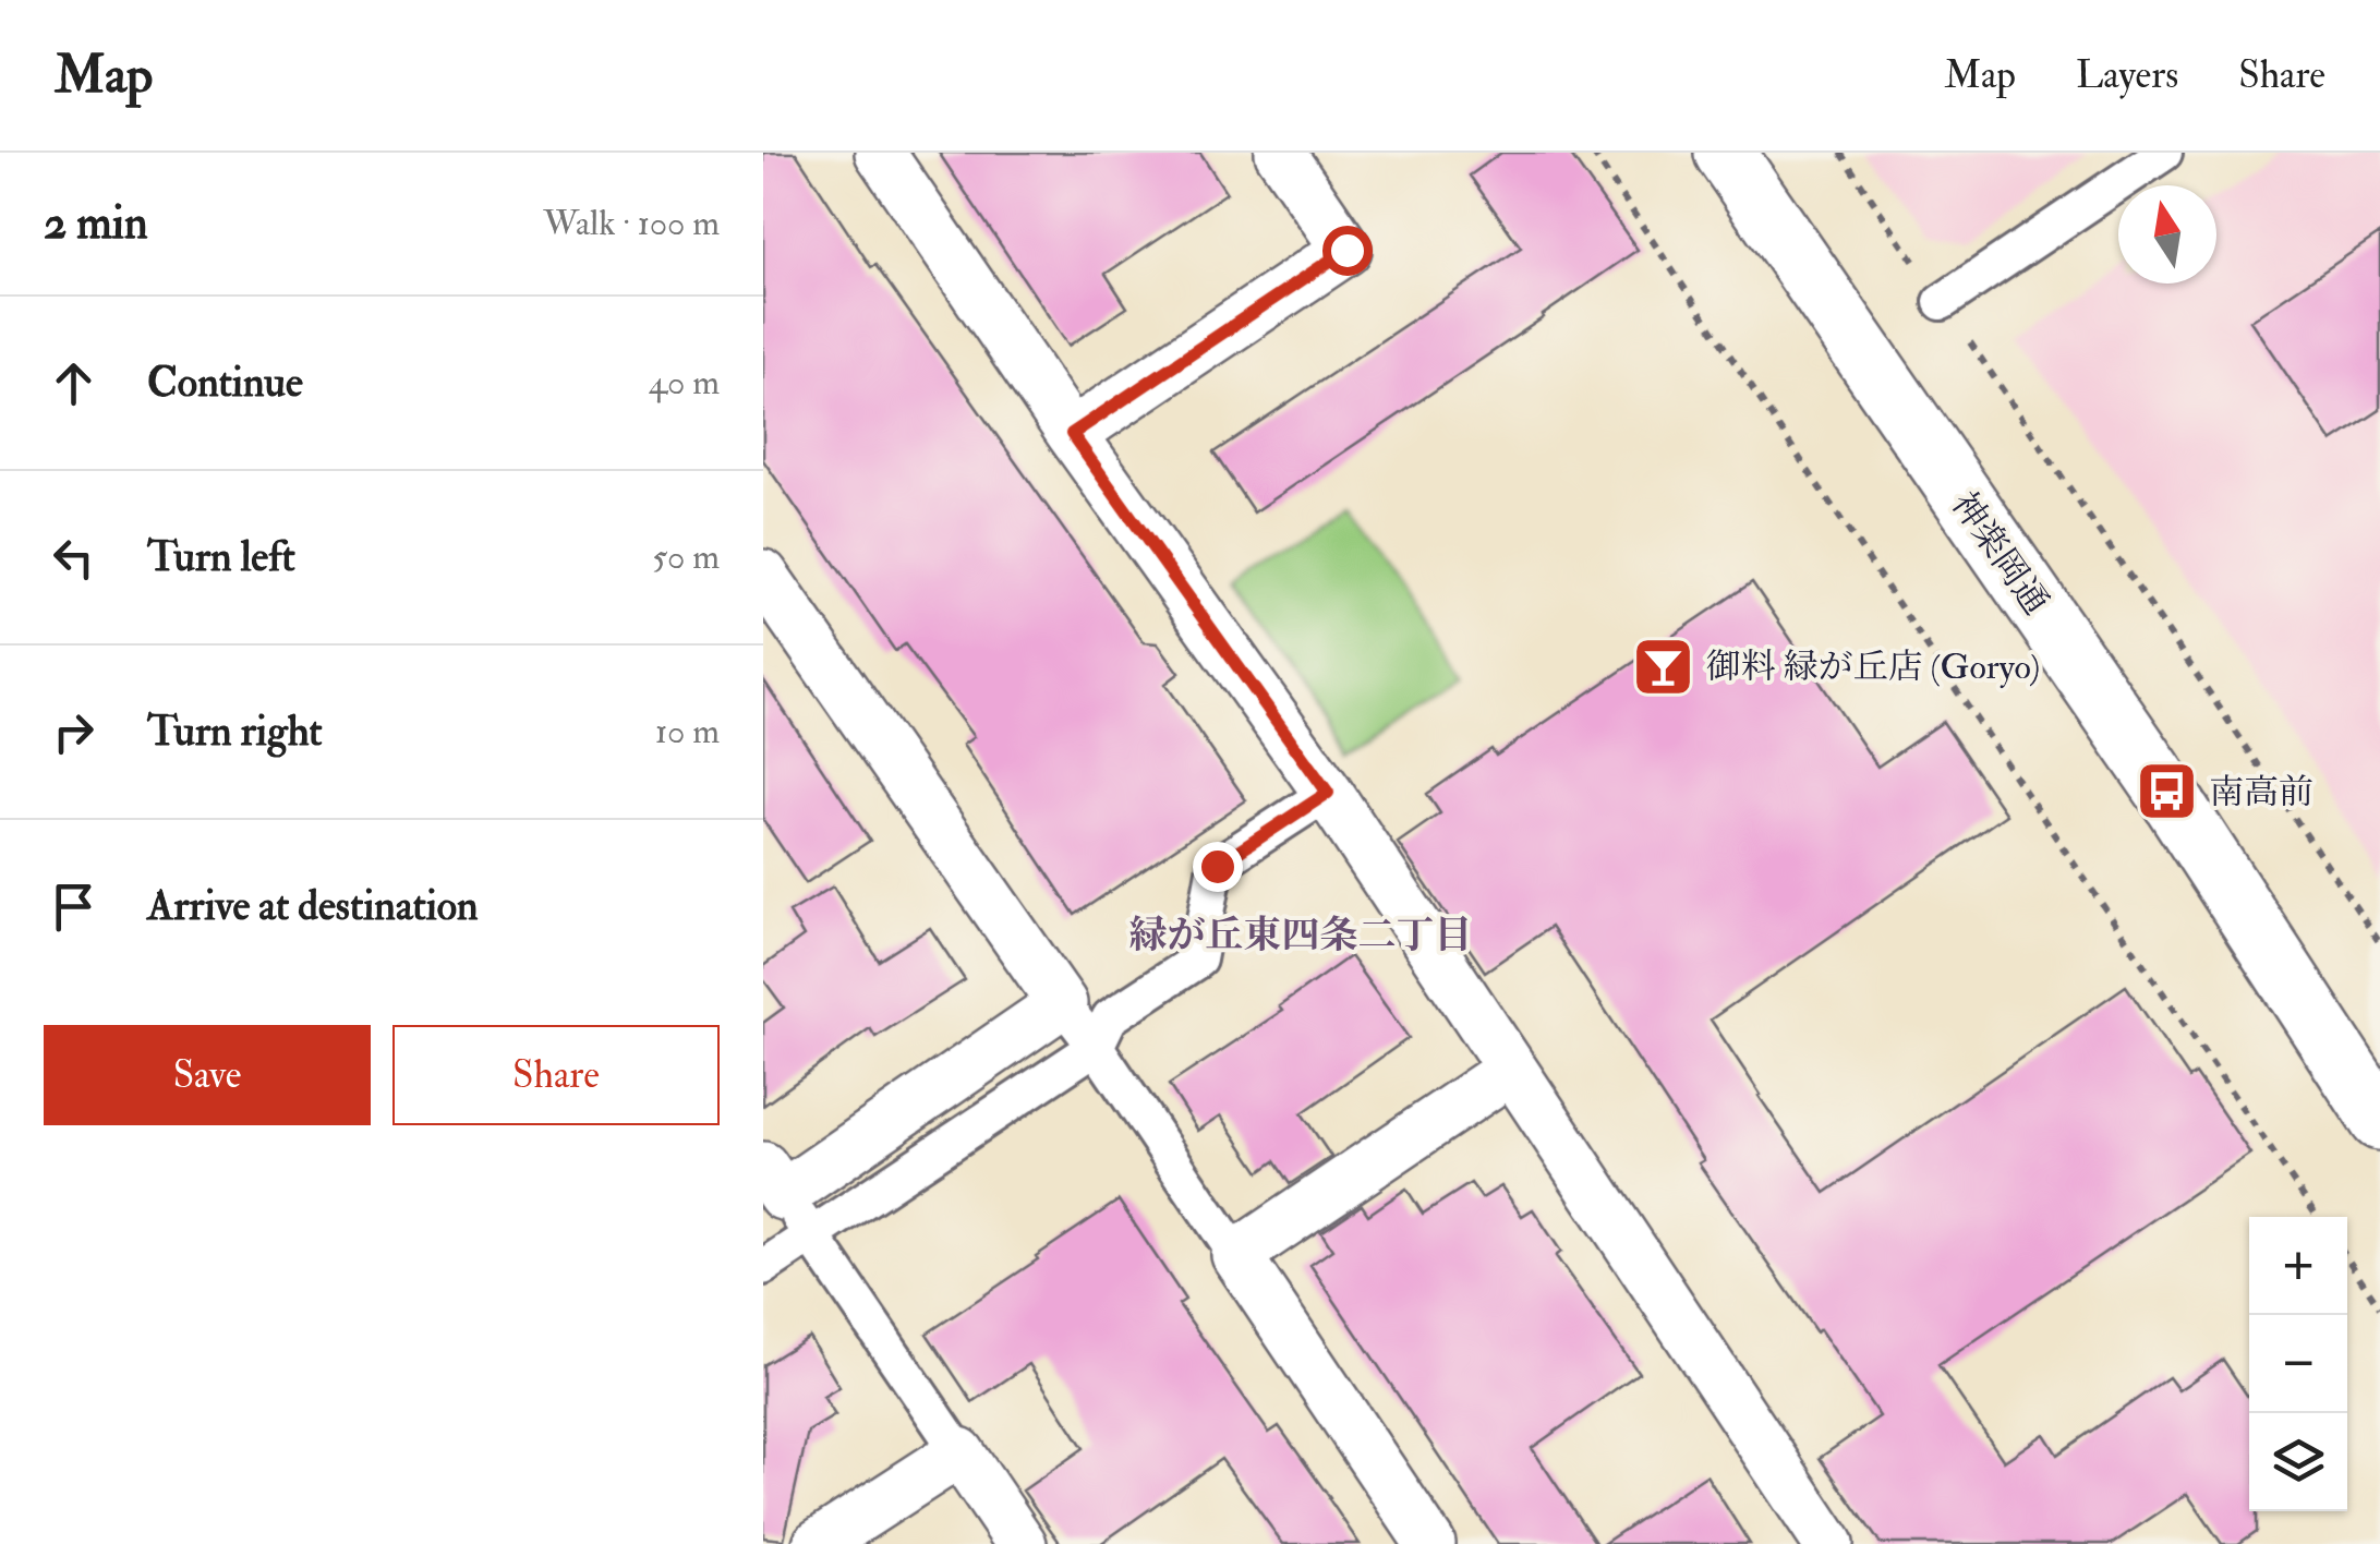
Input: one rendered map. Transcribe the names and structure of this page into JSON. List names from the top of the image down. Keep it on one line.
{"streets":{"street":["神楽岡通"]},"districts":["緑が丘東四条二丁目"],"places":{"bar":["御料 緑が丘店 (Goryo)"],"bus stop":["南高前"]},"north":"top","page":{"header":"Map","nav":["Map","Layers","Share"],"heading":["2 min","Walk · 100 m"],"list":[["Continue","40 m"],["Turn left","50 m"],["Turn right","10 m"],"Arrive at destination"],"buttons":["Save","Share"],"map_buttons":["+","−"]}}
